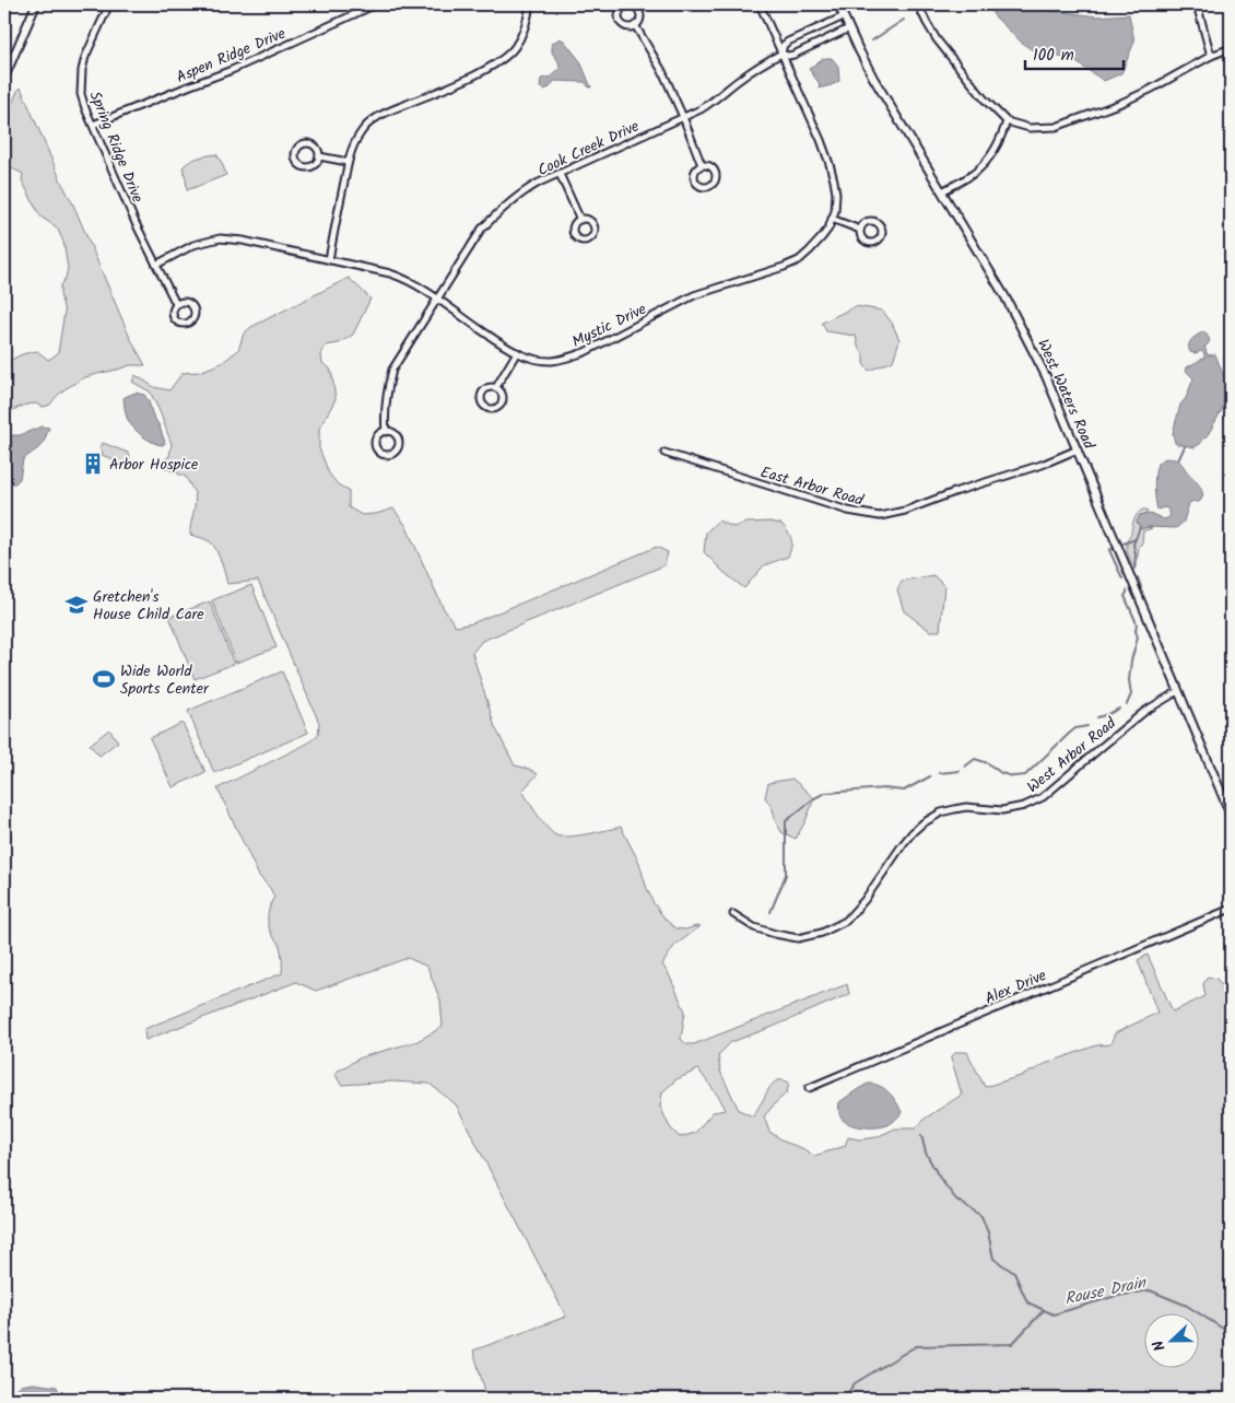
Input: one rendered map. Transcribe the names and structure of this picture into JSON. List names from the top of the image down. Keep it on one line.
{"streets":{"street":["Aspen Ridge Drive","Spring Ridge Drive","Cook Creek Drive","Mystic Drive","West Waters Road","East Arbor Road","West Arbor Road","Alex Drive"]},"crossings":[["Aspen Ridge Drive","Spring Ridge Drive"],["Spring Ridge Drive","Mystic Drive"],["Cook Creek Drive","Mystic Drive"],["Cook Creek Drive","West Waters Road"],["West Waters Road","East Arbor Road"],["West Waters Road","West Arbor Road"]],"water":["Rouse Drain"],"places":{"building":["Arbor Hospice"],"school or university":["Gretchen's House Child Care"],"sports":["Wide World Sports Center"]},"scale_bar":"100 m","north":"left"}
